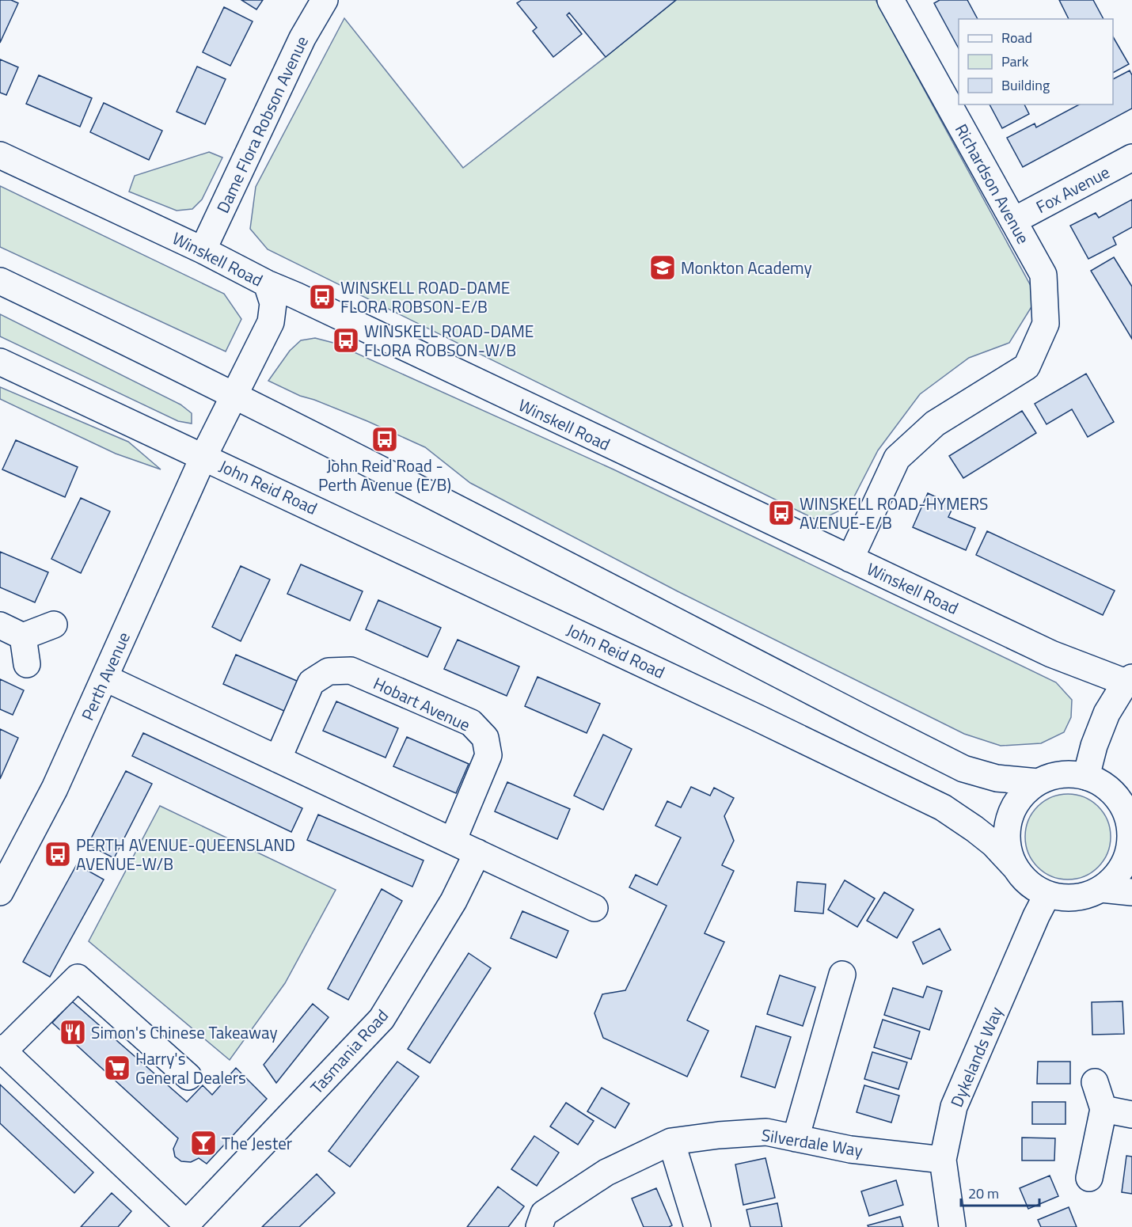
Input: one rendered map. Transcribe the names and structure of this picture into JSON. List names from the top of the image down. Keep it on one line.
{"streets":{"main road":["Dame Flora Robson Avenue","Richardson Avenue","Fox Avenue","Winskell Road","John Reid Road","Perth Avenue","Hobart Avenue","Tasmania Road","Dykelands Way","Silverdale Way"]},"crossings":[["Dame Flora Robson Avenue","Winskell Road"],["Richardson Avenue","Fox Avenue"],["Richardson Avenue","Winskell Road"],["Winskell Road","John Reid Road"],["John Reid Road","Perth Avenue"],["John Reid Road","Dykelands Way"],["Dykelands Way","Silverdale Way"]],"places":{"school or university":["Monkton Academy"],"bus stop":["WINSKELL ROAD-DAME FLORA ROBSON-E/B","WINSKELL ROAD-DAME FLORA ROBSON-W/B","John Reid Road - Perth Avenue (E/B)","WINSKELL ROAD-HYMERS AVENUE-E/B","PERTH AVENUE-QUEENSLAND AVENUE-W/B"],"restaurant":["Simon's Chinese Takeaway"],"supermarket":["Harry's General Dealers"],"bar":["The Jester"]},"legend":["Road","Park","Building"],"scale_bar":"20 m"}
